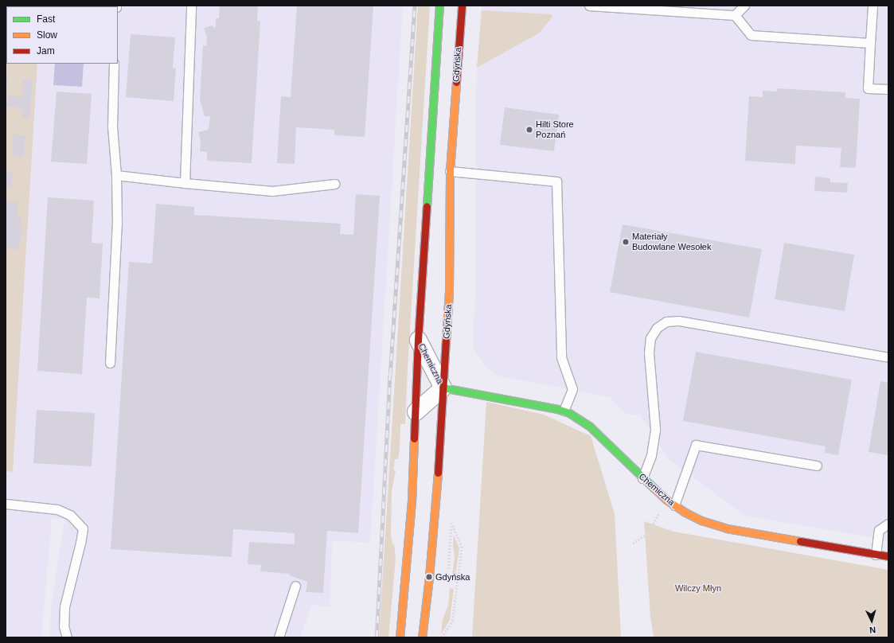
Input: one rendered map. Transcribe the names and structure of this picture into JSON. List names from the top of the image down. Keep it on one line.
{"streets":{"main road":["Gdyńska","Chemiczna"]},"crossings":[["Gdyńska","Chemiczna"]],"parks":["Wilczy Młyn"],"places":["Hilti Store Poznań","Materiały Budowlane Wesołek","Gdyńska"],"legend":["Fast","Slow","Jam"],"north":"bottom"}
